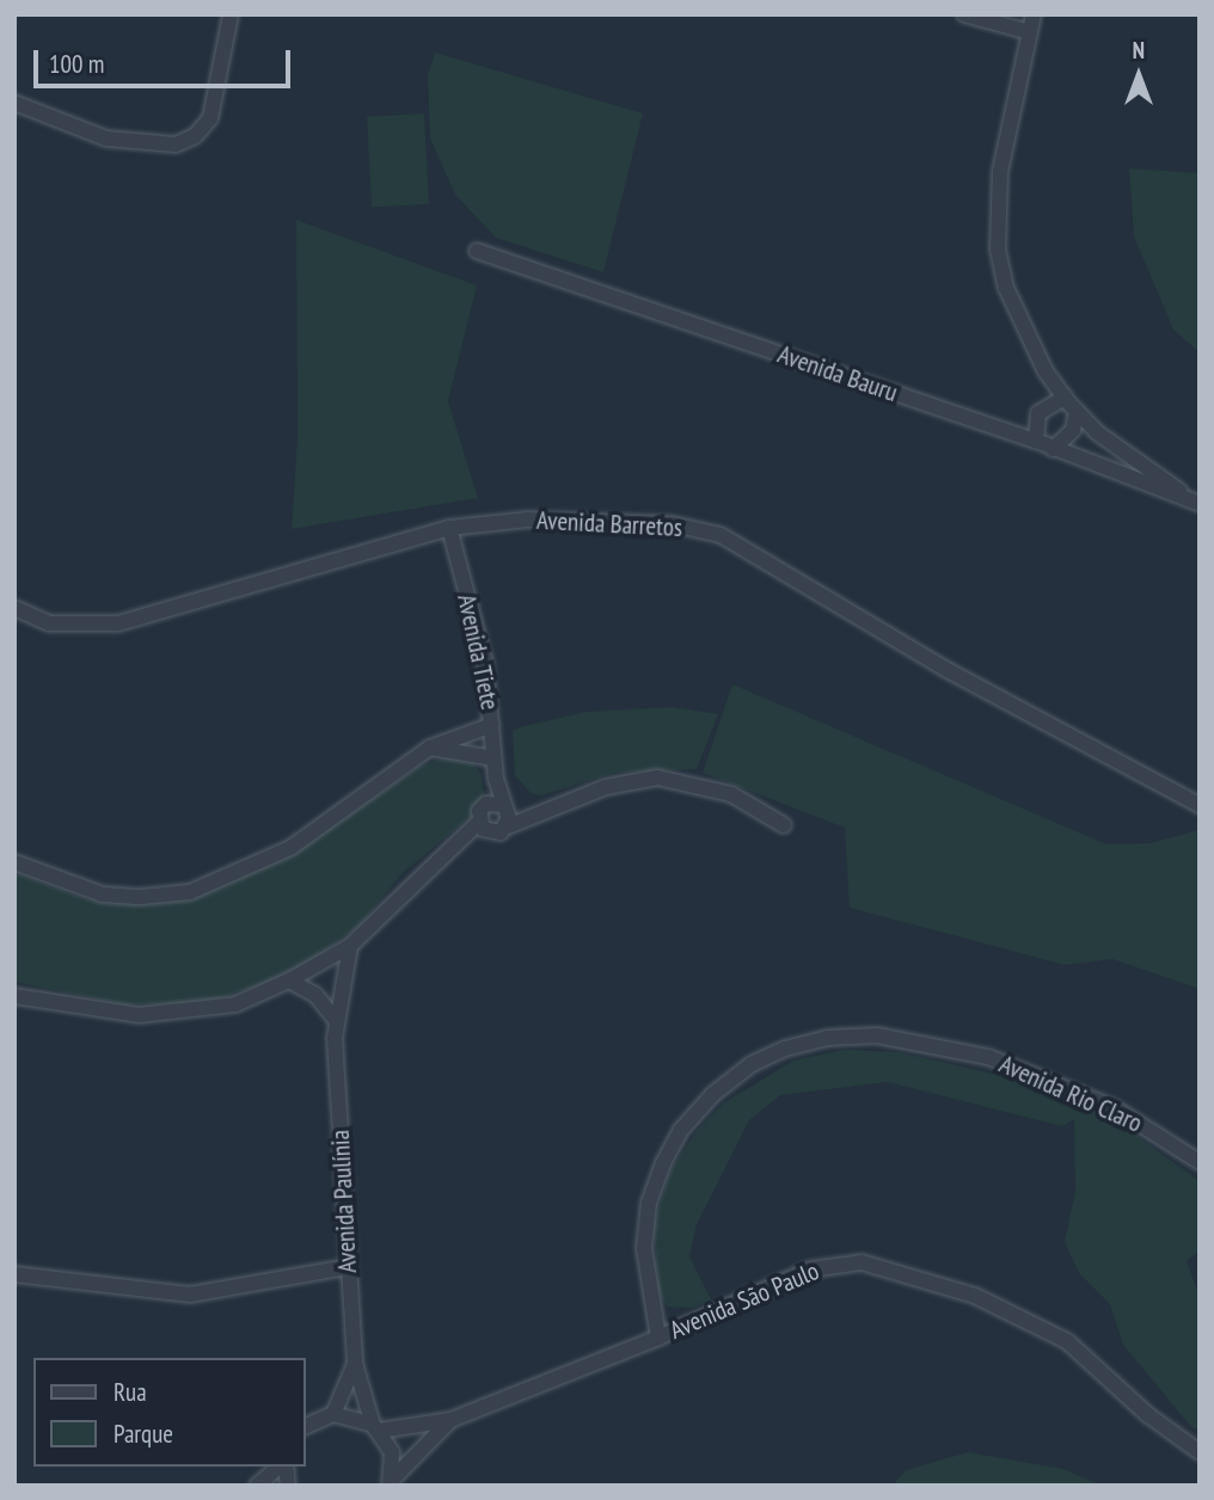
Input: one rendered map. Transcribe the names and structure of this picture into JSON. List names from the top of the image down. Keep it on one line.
{"streets":{"street":["Avenida Bauru","Avenida Barretos","Avenida Tiete","Avenida Rio Claro","Avenida Paulínia","Avenida São Paulo"]},"crossings":[["Avenida Barretos","Avenida Tiete"],["Avenida Rio Claro","Avenida São Paulo"],["Avenida Paulínia","Avenida São Paulo"]],"legend":["Rua","Parque"],"scale_bar":"100 m","north":"top"}
